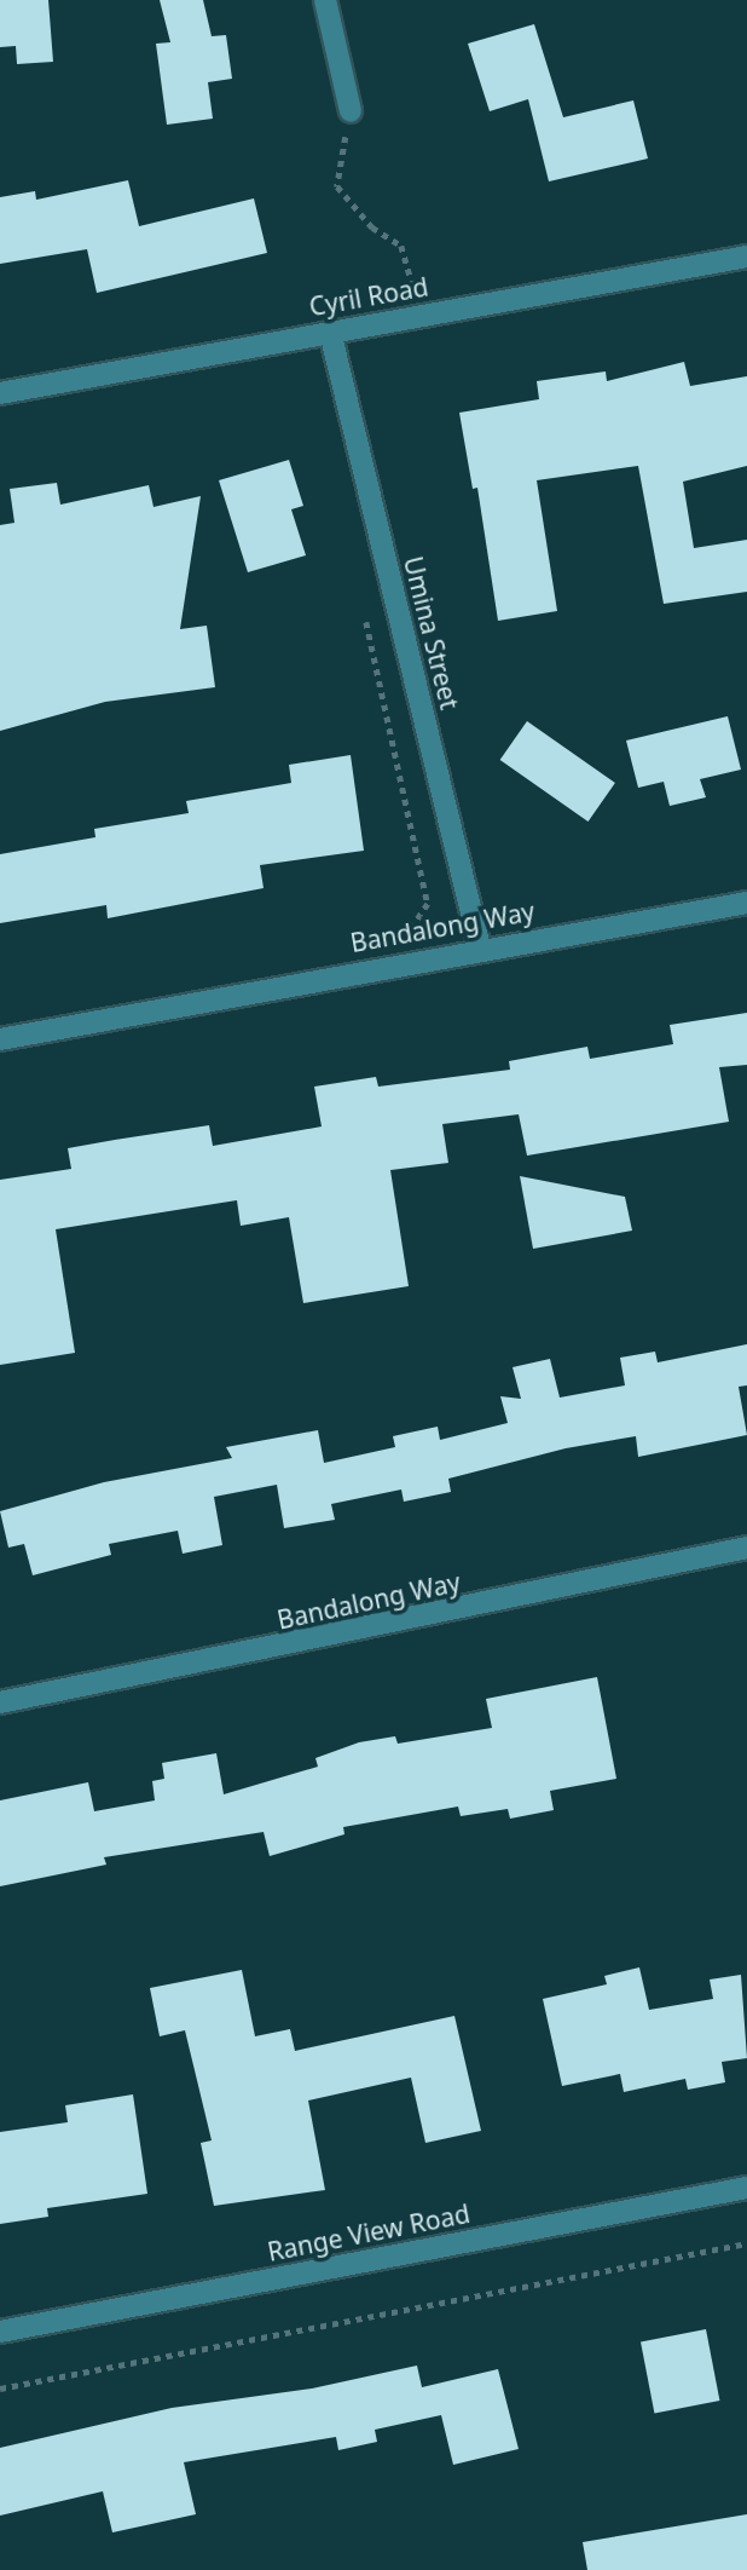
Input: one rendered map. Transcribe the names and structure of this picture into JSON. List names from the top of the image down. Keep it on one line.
{"streets":{"street":["Cyril Road","Umina Street","Bandalong Way","Range View Road"]},"crossings":[["Cyril Road","Umina Street"],["Umina Street","Bandalong Way"]]}
